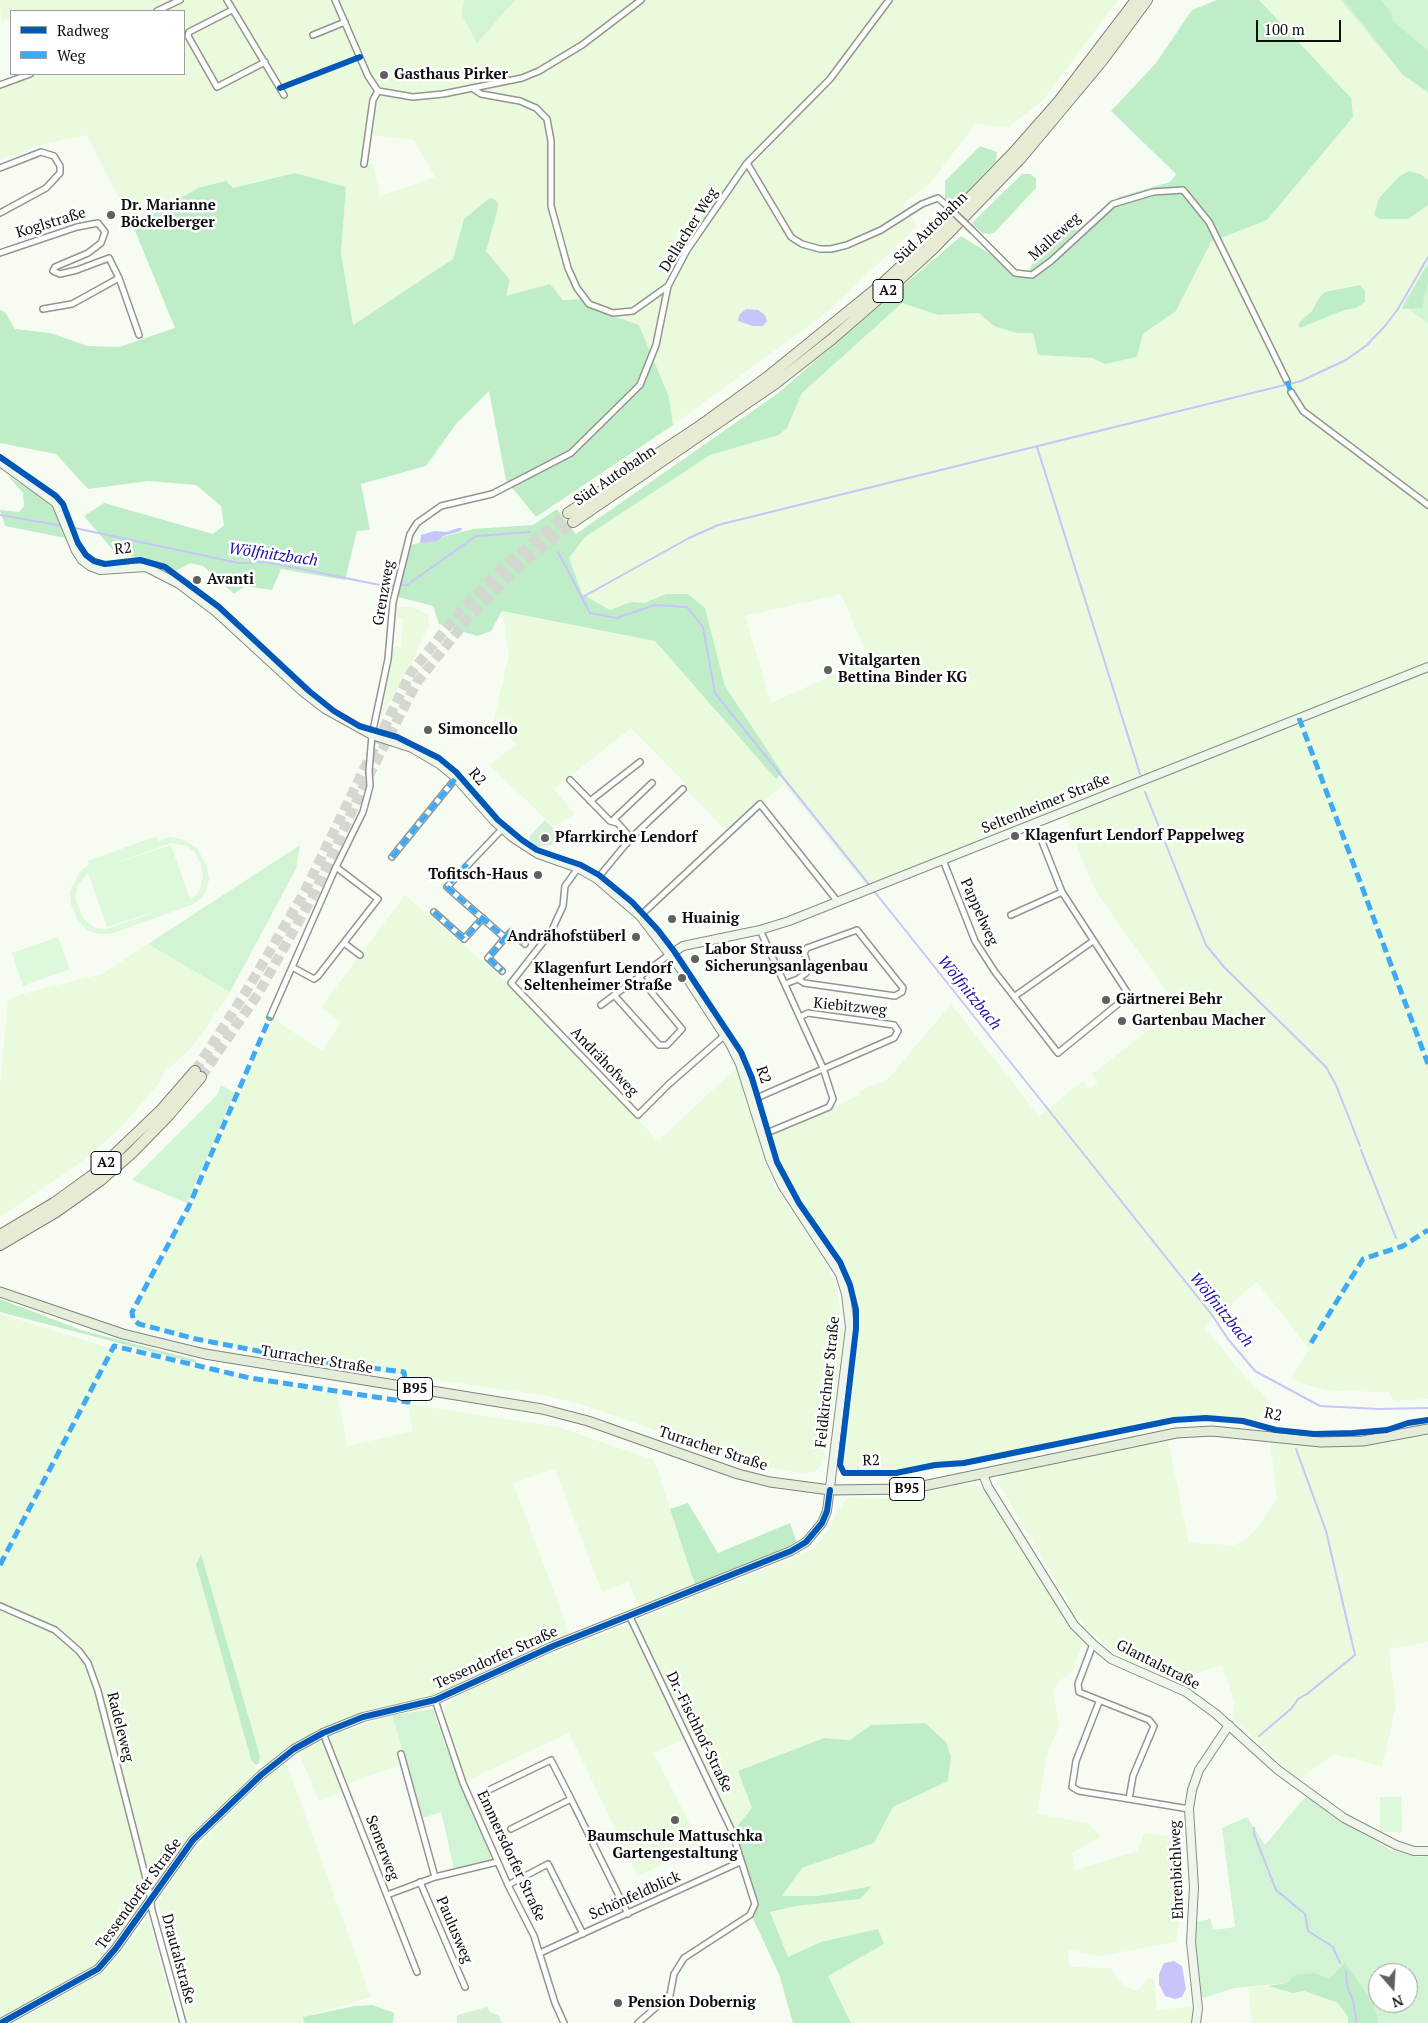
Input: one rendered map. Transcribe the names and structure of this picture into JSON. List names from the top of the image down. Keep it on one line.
{"streets":{"highway":["Süd Autobahn","A2"],"main road":["Turracher Straße","B95"],"street":["Koglstraße","Dellacher Weg","Malleweg","Grenzweg","Seltenheimer Straße","Pappelweg","Kiebitzweg","Andrähofweg","Feldkirchner Straße","Tessendorfer Straße","Glantalstraße","Radeleweg","Dr.-Fischhof-Straße","Semerweg","Emmersdorfer Straße","Ehrenbichlweg","Schönfeldblick","Paulusweg","Drautalstraße"],"cycle path":["R2"]},"crossings":[["Dellacher Weg","Malleweg"],["Dellacher Weg","Grenzweg"],["Grenzweg","Feldkirchner Straße"],["Seltenheimer Straße","Pappelweg"],["Seltenheimer Straße","Feldkirchner Straße"],["Andrähofweg","Feldkirchner Straße"],["Turracher Straße","Feldkirchner Straße"],["Turracher Straße","Tessendorfer Straße"],["Turracher Straße","Glantalstraße"],["Feldkirchner Straße","Tessendorfer Straße"],["Tessendorfer Straße","Radeleweg"],["Tessendorfer Straße","Dr.-Fischhof-Straße"],["Tessendorfer Straße","Semerweg"],["Tessendorfer Straße","Emmersdorfer Straße"],["Tessendorfer Straße","Drautalstraße"],["Glantalstraße","Ehrenbichlweg"],["Radeleweg","Drautalstraße"],["Dr.-Fischhof-Straße","Schönfeldblick"],["Emmersdorfer Straße","Schönfeldblick"]],"water":["Wölfnitzbach"],"places":["Gasthaus Pirker","Dr. Marianne Böckelberger","Avanti","Vitalgarten Bettina Binder KG","Simoncello","Klagenfurt Lendorf Pappelweg","Pfarrkirche Lendorf","Tofitsch-Haus","Huainig","Andrähofstüberl","Labor Strauss Sicherungsanlagenbau","Klagenfurt Lendorf Seltenheimer Straße","Gärtnerei Behr","Gartenbau Macher","Baumschule Mattuschka Gartengestaltung","Pension Dobernig"],"legend":["Radweg","Weg"],"scale_bar":"100 m","north":"bottom"}
